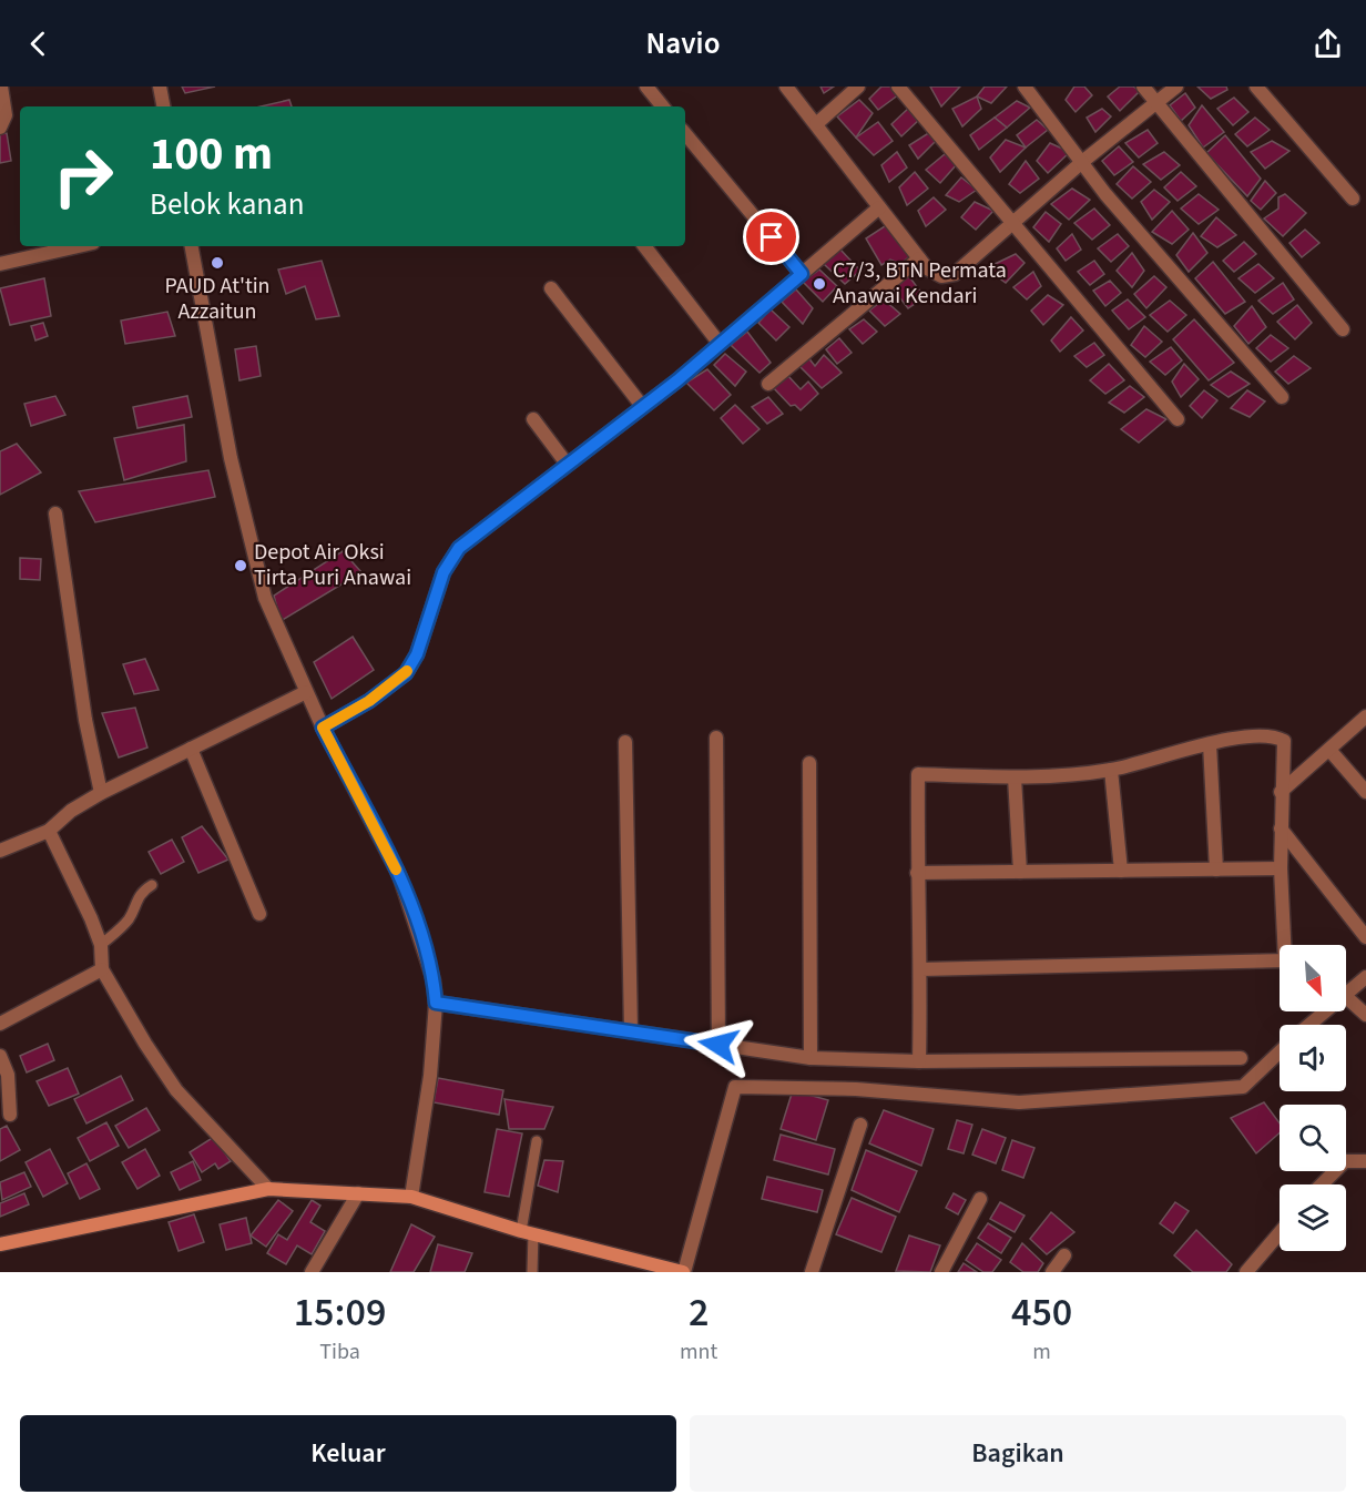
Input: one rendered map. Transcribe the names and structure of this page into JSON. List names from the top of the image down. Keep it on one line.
{"places":["PAUD At'tin Azzaitun","C7/3, BTN Permata Anawai Kendari","Depot Air Oksi Tirta Puri Anawai"],"north":"bottom right","page":{"header":"Navio","turn":["100 m","Belok kanan"],"eta":["15:09","Tiba","2","mnt","450","m"],"buttons":["Keluar","Bagikan"]}}
